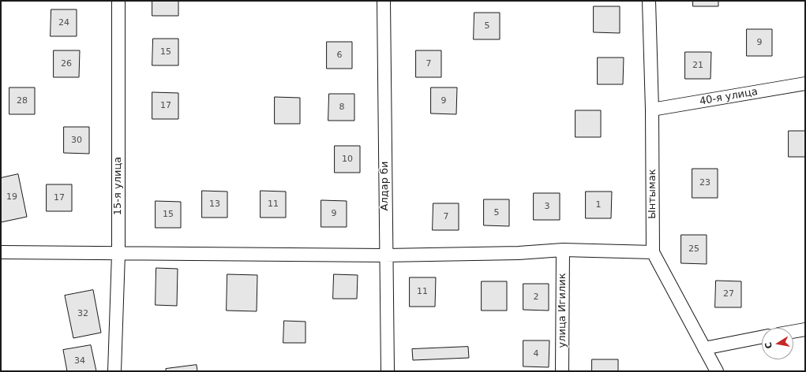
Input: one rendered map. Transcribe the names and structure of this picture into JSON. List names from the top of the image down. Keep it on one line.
{"streets":{"street":["40-я улица","15-я улица","Алдар би","Ынтымак","улица Игилик"]},"crossings":[["40-я улица","Ынтымак"]],"house_numbers":["24","5","9","15","6","26","7","21","28","9","17","8","30","10","23","19","17","13","11","1","3","5","9","15","7","25","11","27","2","32","4","34"],"north":"left"}
